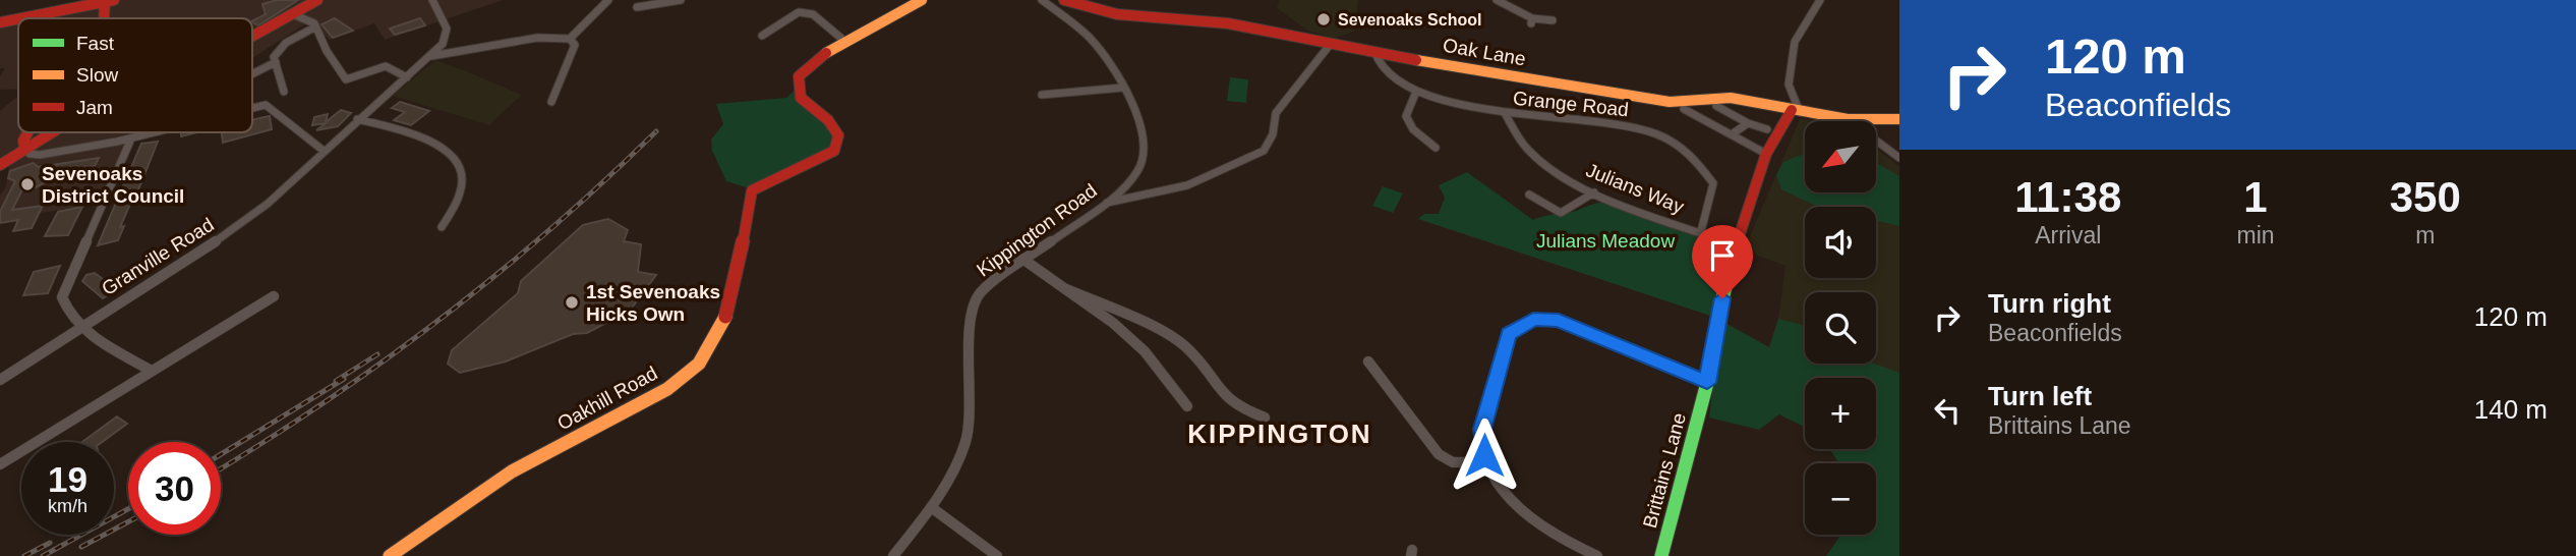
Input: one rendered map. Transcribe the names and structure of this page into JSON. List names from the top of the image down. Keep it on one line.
{"streets":{"street":["Oak Lane","Grange Road","Julians Way","Kippington Road","Granville Road","Oakhill Road","Brittains Lane"]},"crossings":[["Oak Lane","Grange Road"],["Oak Lane","Brittains Lane"],["Grange Road","Julians Way"],["Julians Way","Brittains Lane"]],"districts":["KIPPINGTON"],"parks":["Julians Meadow"],"places":["Sevenoaks School","Sevenoaks District Council","1st Sevenoaks Hicks Own"],"legend":["Fast","Slow","Jam"],"north":"bottom left","page":{"turn":["120 m","Beaconfields"],"map_buttons":["+","−"],"eta":["11:38","Arrival","1","min","350","m"],"list":[{"name":"Turn right","note":"Beaconfields","value":"120 m"},{"name":"Turn left","note":"Brittains Lane","value":"140 m"}],"speed":"19 km/h","limit":"30"}}
